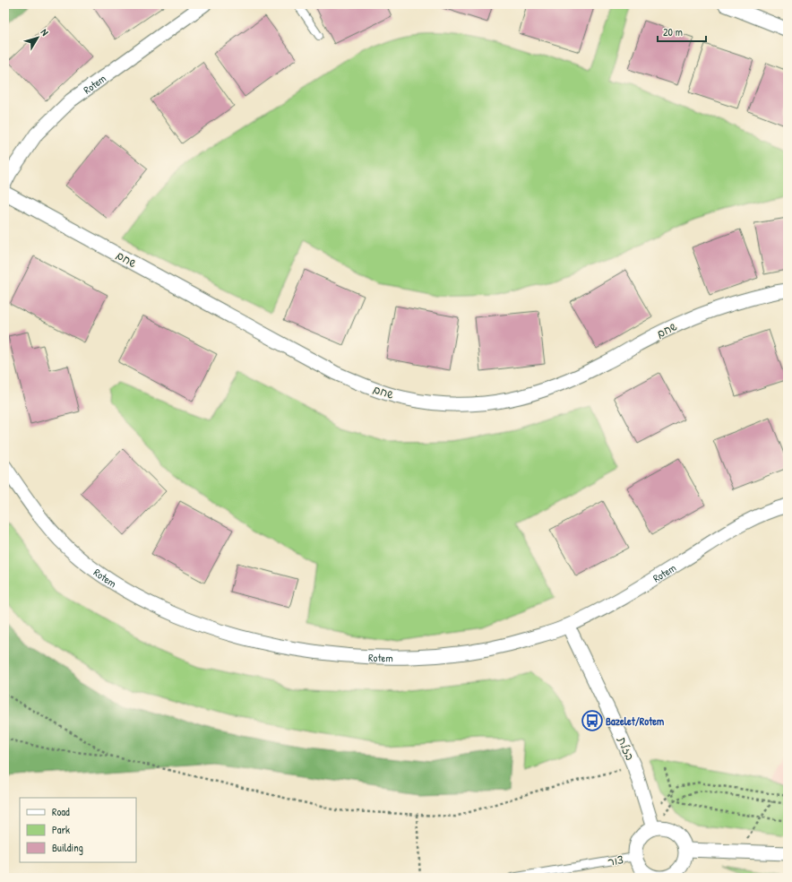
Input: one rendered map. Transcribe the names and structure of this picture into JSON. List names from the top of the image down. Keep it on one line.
{"streets":{"street":["Rotem","שחם","בזלת"],"lane":["צור"]},"crossings":[["Rotem","בזלת"],["בזלת","צור"]],"places":{"bus stop":["Bazelet/Rotem"]},"legend":["Road","Park","Building"],"scale_bar":"20 m","north":"top right"}
